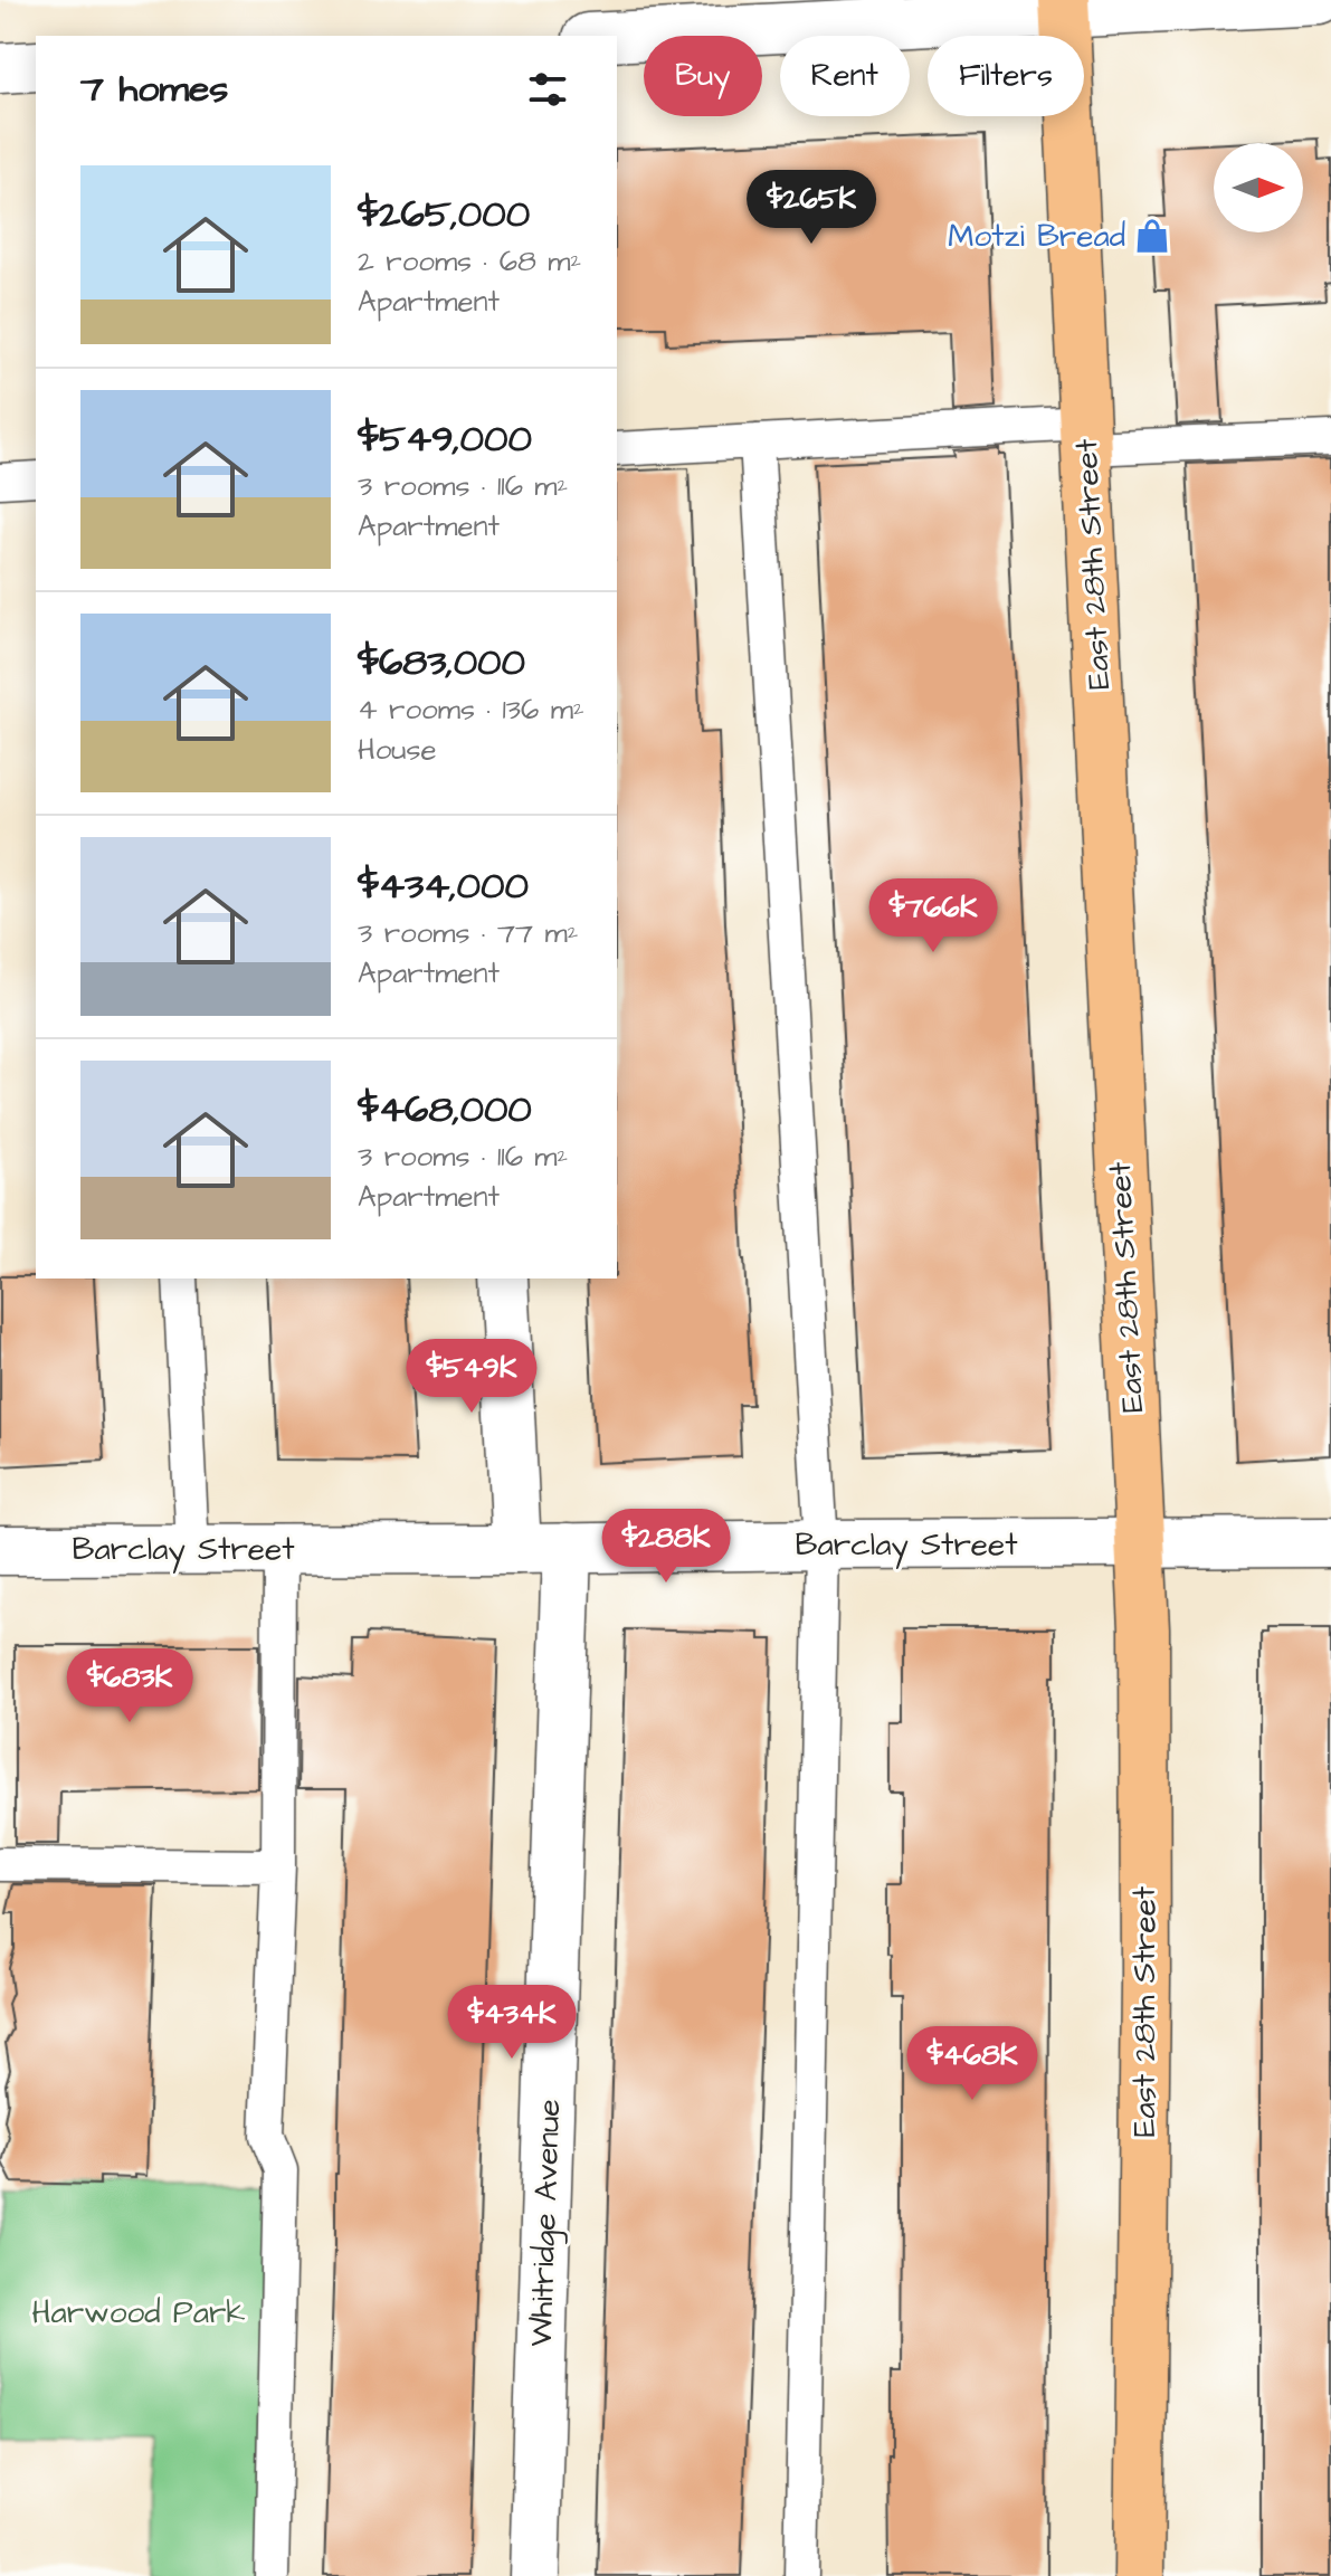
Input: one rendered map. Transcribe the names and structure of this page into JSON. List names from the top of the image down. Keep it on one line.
{"streets":{"main road":["East 28th Street"],"street":["Barclay Street","Whitridge Avenue"]},"crossings":[["East 28th Street","Barclay Street"],["Barclay Street","Whitridge Avenue"]],"parks":["Harwood Park"],"places":{"shop":["Motzi Bread"]},"north":"right","page":{"chip":["Buy","Rent","Filters"],"heading":"7 homes","list":[{"name":"$265,000","note":"2 rooms · 68 m² · Apartment"},{"name":"$549,000","note":"3 rooms · 116 m² · Apartment"},{"name":"$683,000","note":"4 rooms · 136 m² · House"},{"name":"$434,000","note":"3 rooms · 77 m² · Apartment"},{"name":"$468,000","note":"3 rooms · 116 m² · Apartment"}],"price":["$265K","$766K","$549K","$288K","$683K","$434K","$468K"]}}
